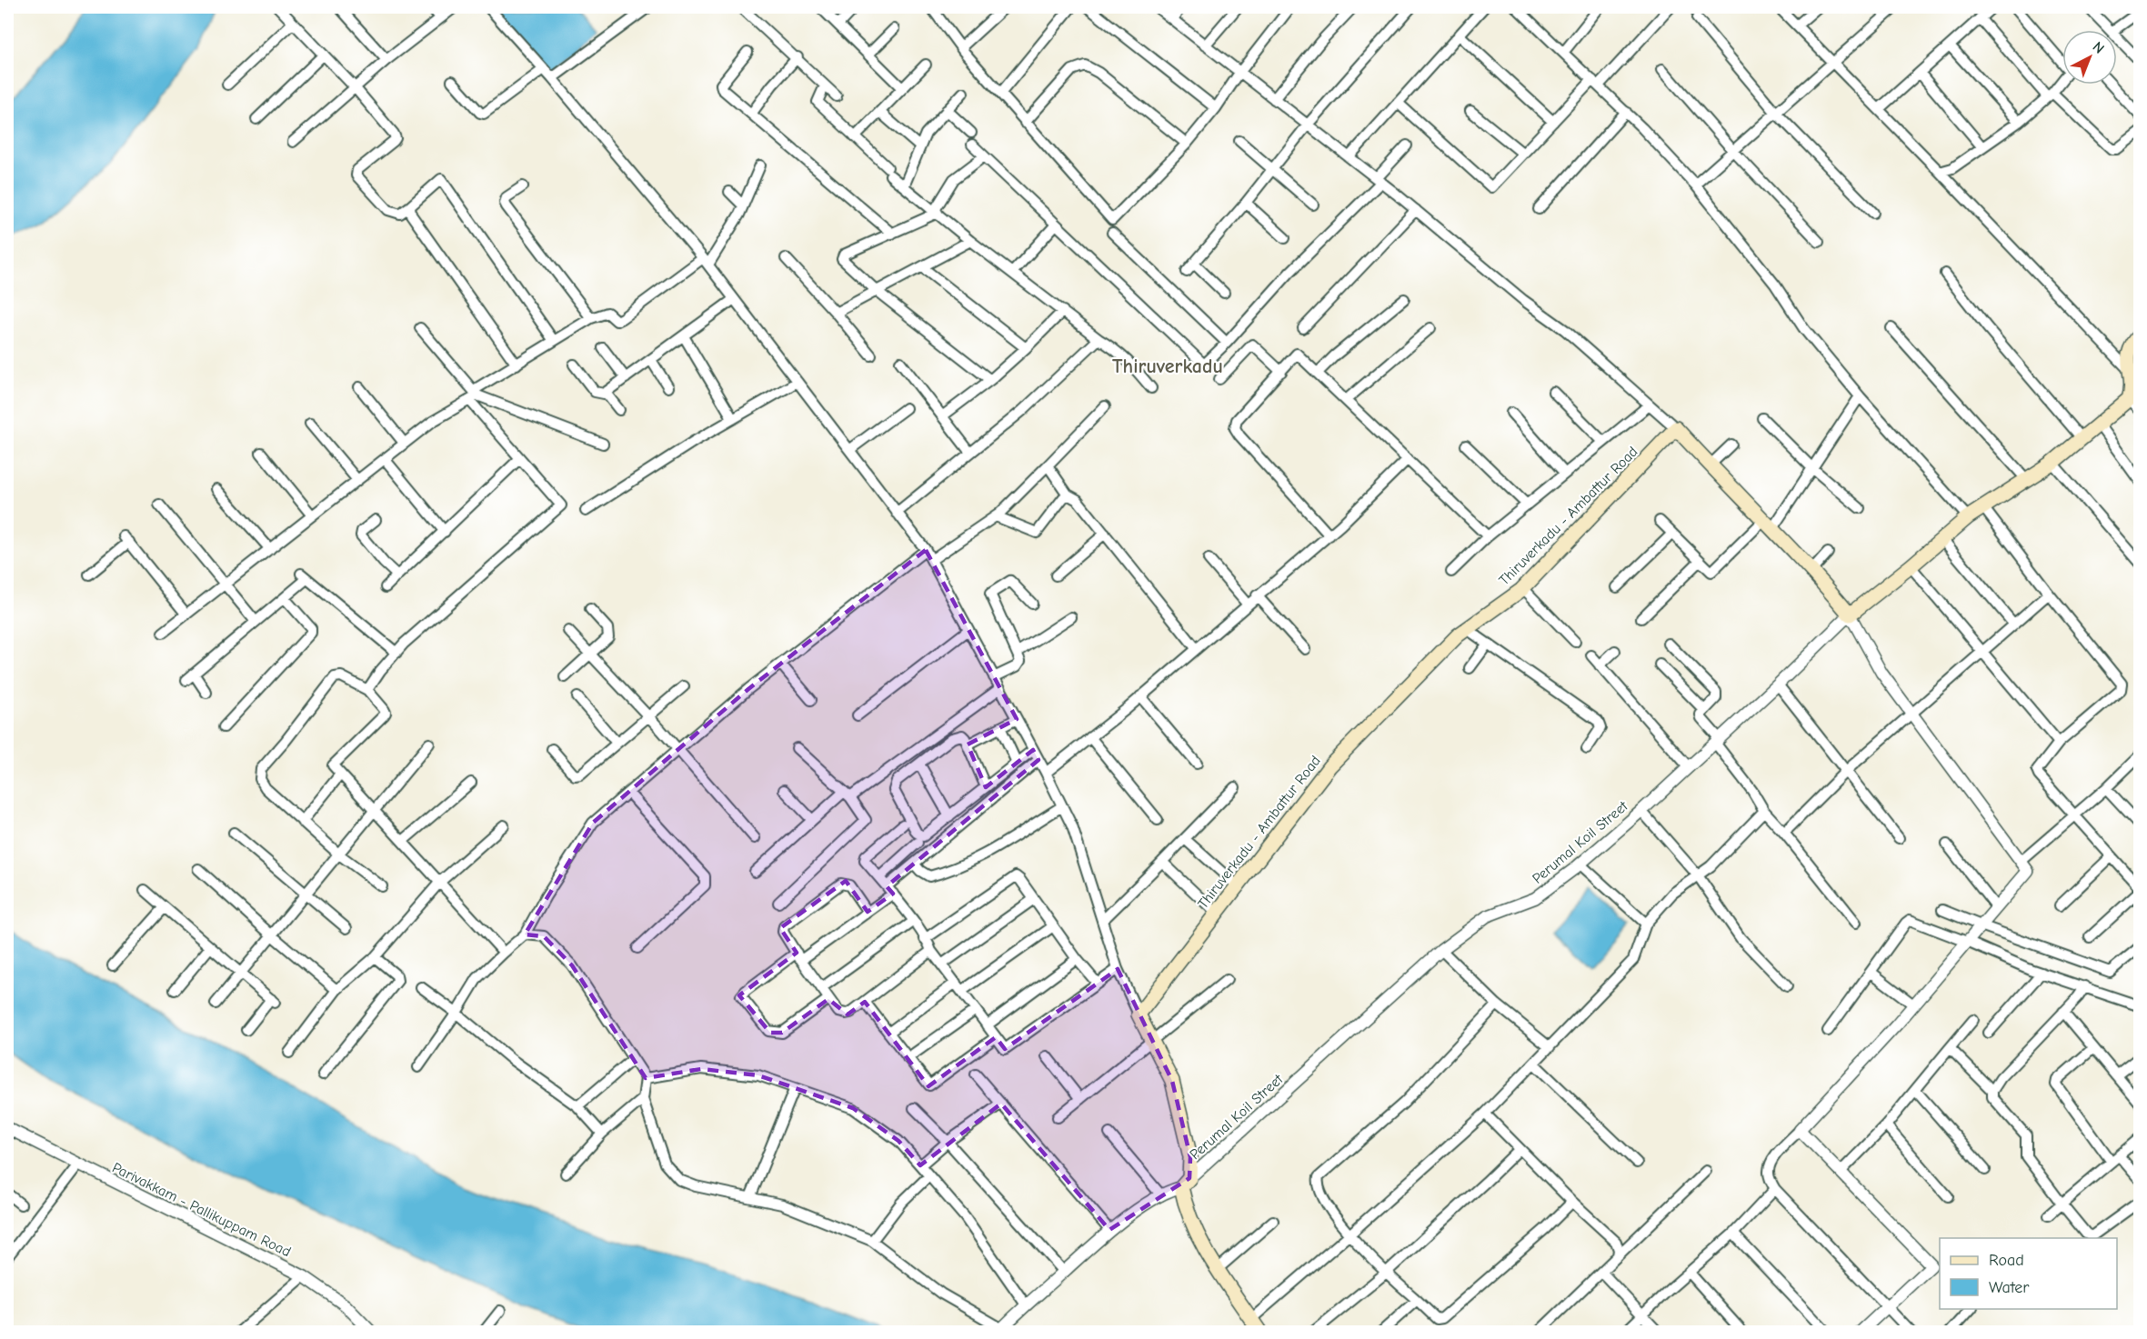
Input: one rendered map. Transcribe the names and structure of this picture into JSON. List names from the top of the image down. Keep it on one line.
{"streets":{"main road":["Thiruverkadu - Ambattur Road"],"street":["Perumal Koil Street","Parivakkam - Pallikuppam Road"]},"districts":["Thiruverkadu"],"legend":["Road","Water"],"north":"top right"}
